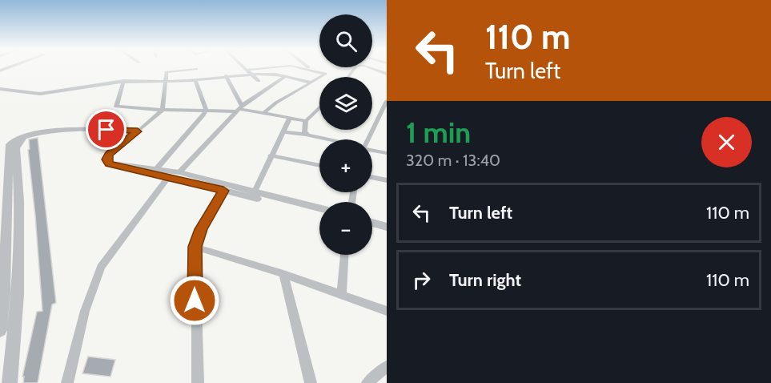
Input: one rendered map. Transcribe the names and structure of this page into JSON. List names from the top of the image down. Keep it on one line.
{"page":{"turn":["110 m","Turn left"],"map_buttons":["+","−"],"heading":["1 min","320 m · 13:40"],"list":[{"name":"Turn left","value":"110 m"},{"name":"Turn right","value":"110 m"}]}}
